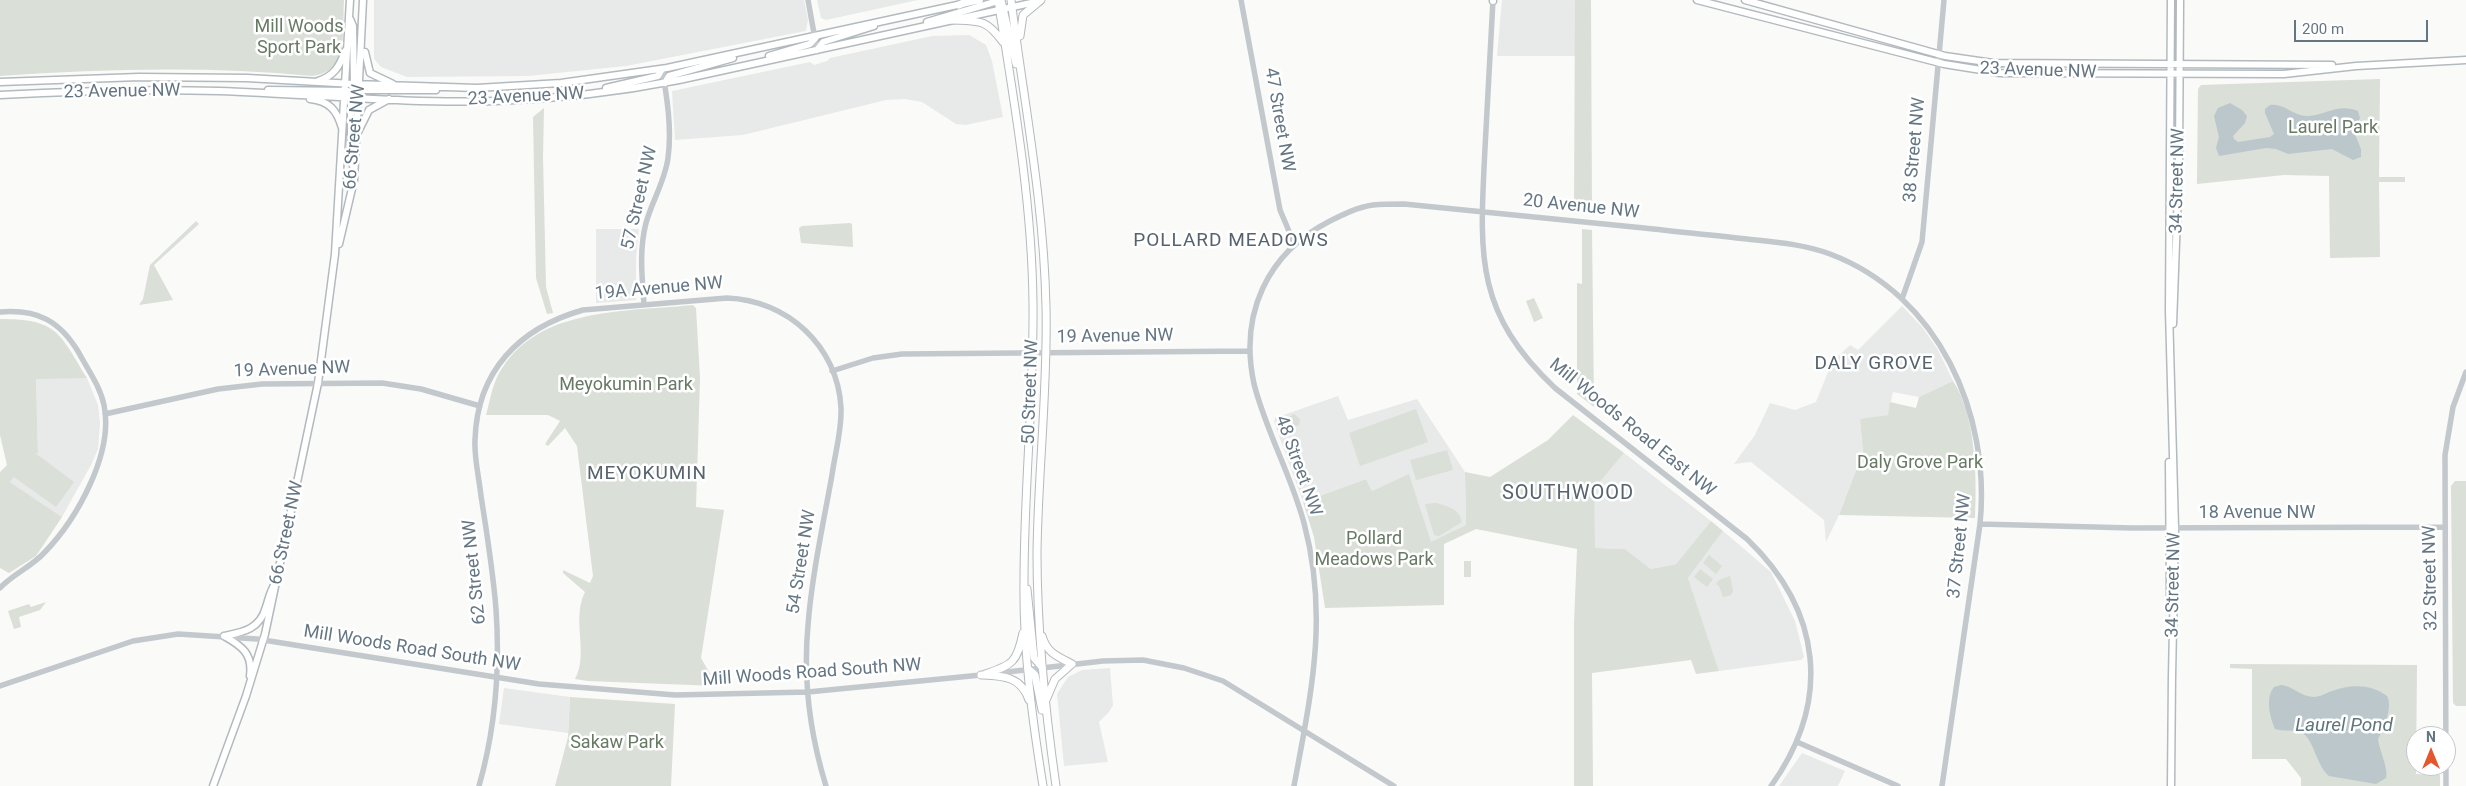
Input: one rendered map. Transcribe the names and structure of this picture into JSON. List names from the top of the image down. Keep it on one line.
{"streets":{"main road":["23 Avenue NW","66 Street NW","34 Street NW","50 Street NW"],"street":["47 Street NW","38 Street NW","57 Street NW","20 Avenue NW","19A Avenue NW","19 Avenue NW","Mill Woods Road East NW","48 Street NW","18 Avenue NW","37 Street NW","54 Street NW","62 Street NW","32 Street NW","Mill Woods Road South NW"]},"crossings":[["23 Avenue NW","66 Street NW"],["23 Avenue NW","38 Street NW"],["23 Avenue NW","34 Street NW"],["23 Avenue NW","57 Street NW"],["23 Avenue NW","50 Street NW"],["47 Street NW","20 Avenue NW"],["66 Street NW","19 Avenue NW"],["66 Street NW","Mill Woods Road South NW"],["38 Street NW","20 Avenue NW"],["38 Street NW","37 Street NW"],["34 Street NW","18 Avenue NW"],["57 Street NW","19A Avenue NW"],["20 Avenue NW","Mill Woods Road East NW"],["20 Avenue NW","48 Street NW"],["20 Avenue NW","37 Street NW"],["19A Avenue NW","54 Street NW"],["19A Avenue NW","62 Street NW"],["19 Avenue NW","50 Street NW"],["19 Avenue NW","48 Street NW"],["19 Avenue NW","54 Street NW"],["19 Avenue NW","62 Street NW"],["50 Street NW","Mill Woods Road South NW"],["48 Street NW","Mill Woods Road South NW"],["18 Avenue NW","37 Street NW"],["18 Avenue NW","32 Street NW"],["54 Street NW","Mill Woods Road South NW"],["62 Street NW","Mill Woods Road South NW"]],"districts":["POLLARD MEADOWS","DALY GROVE","MEYOKUMIN","SOUTHWOOD"],"water":["Laurel Pond"],"parks":["Mill Woods Sport Park","Laurel Park","Meyokumin Park","Daly Grove Park","Pollard Meadows Park","Sakaw Park"],"scale_bar":"200 m","north":"top"}
